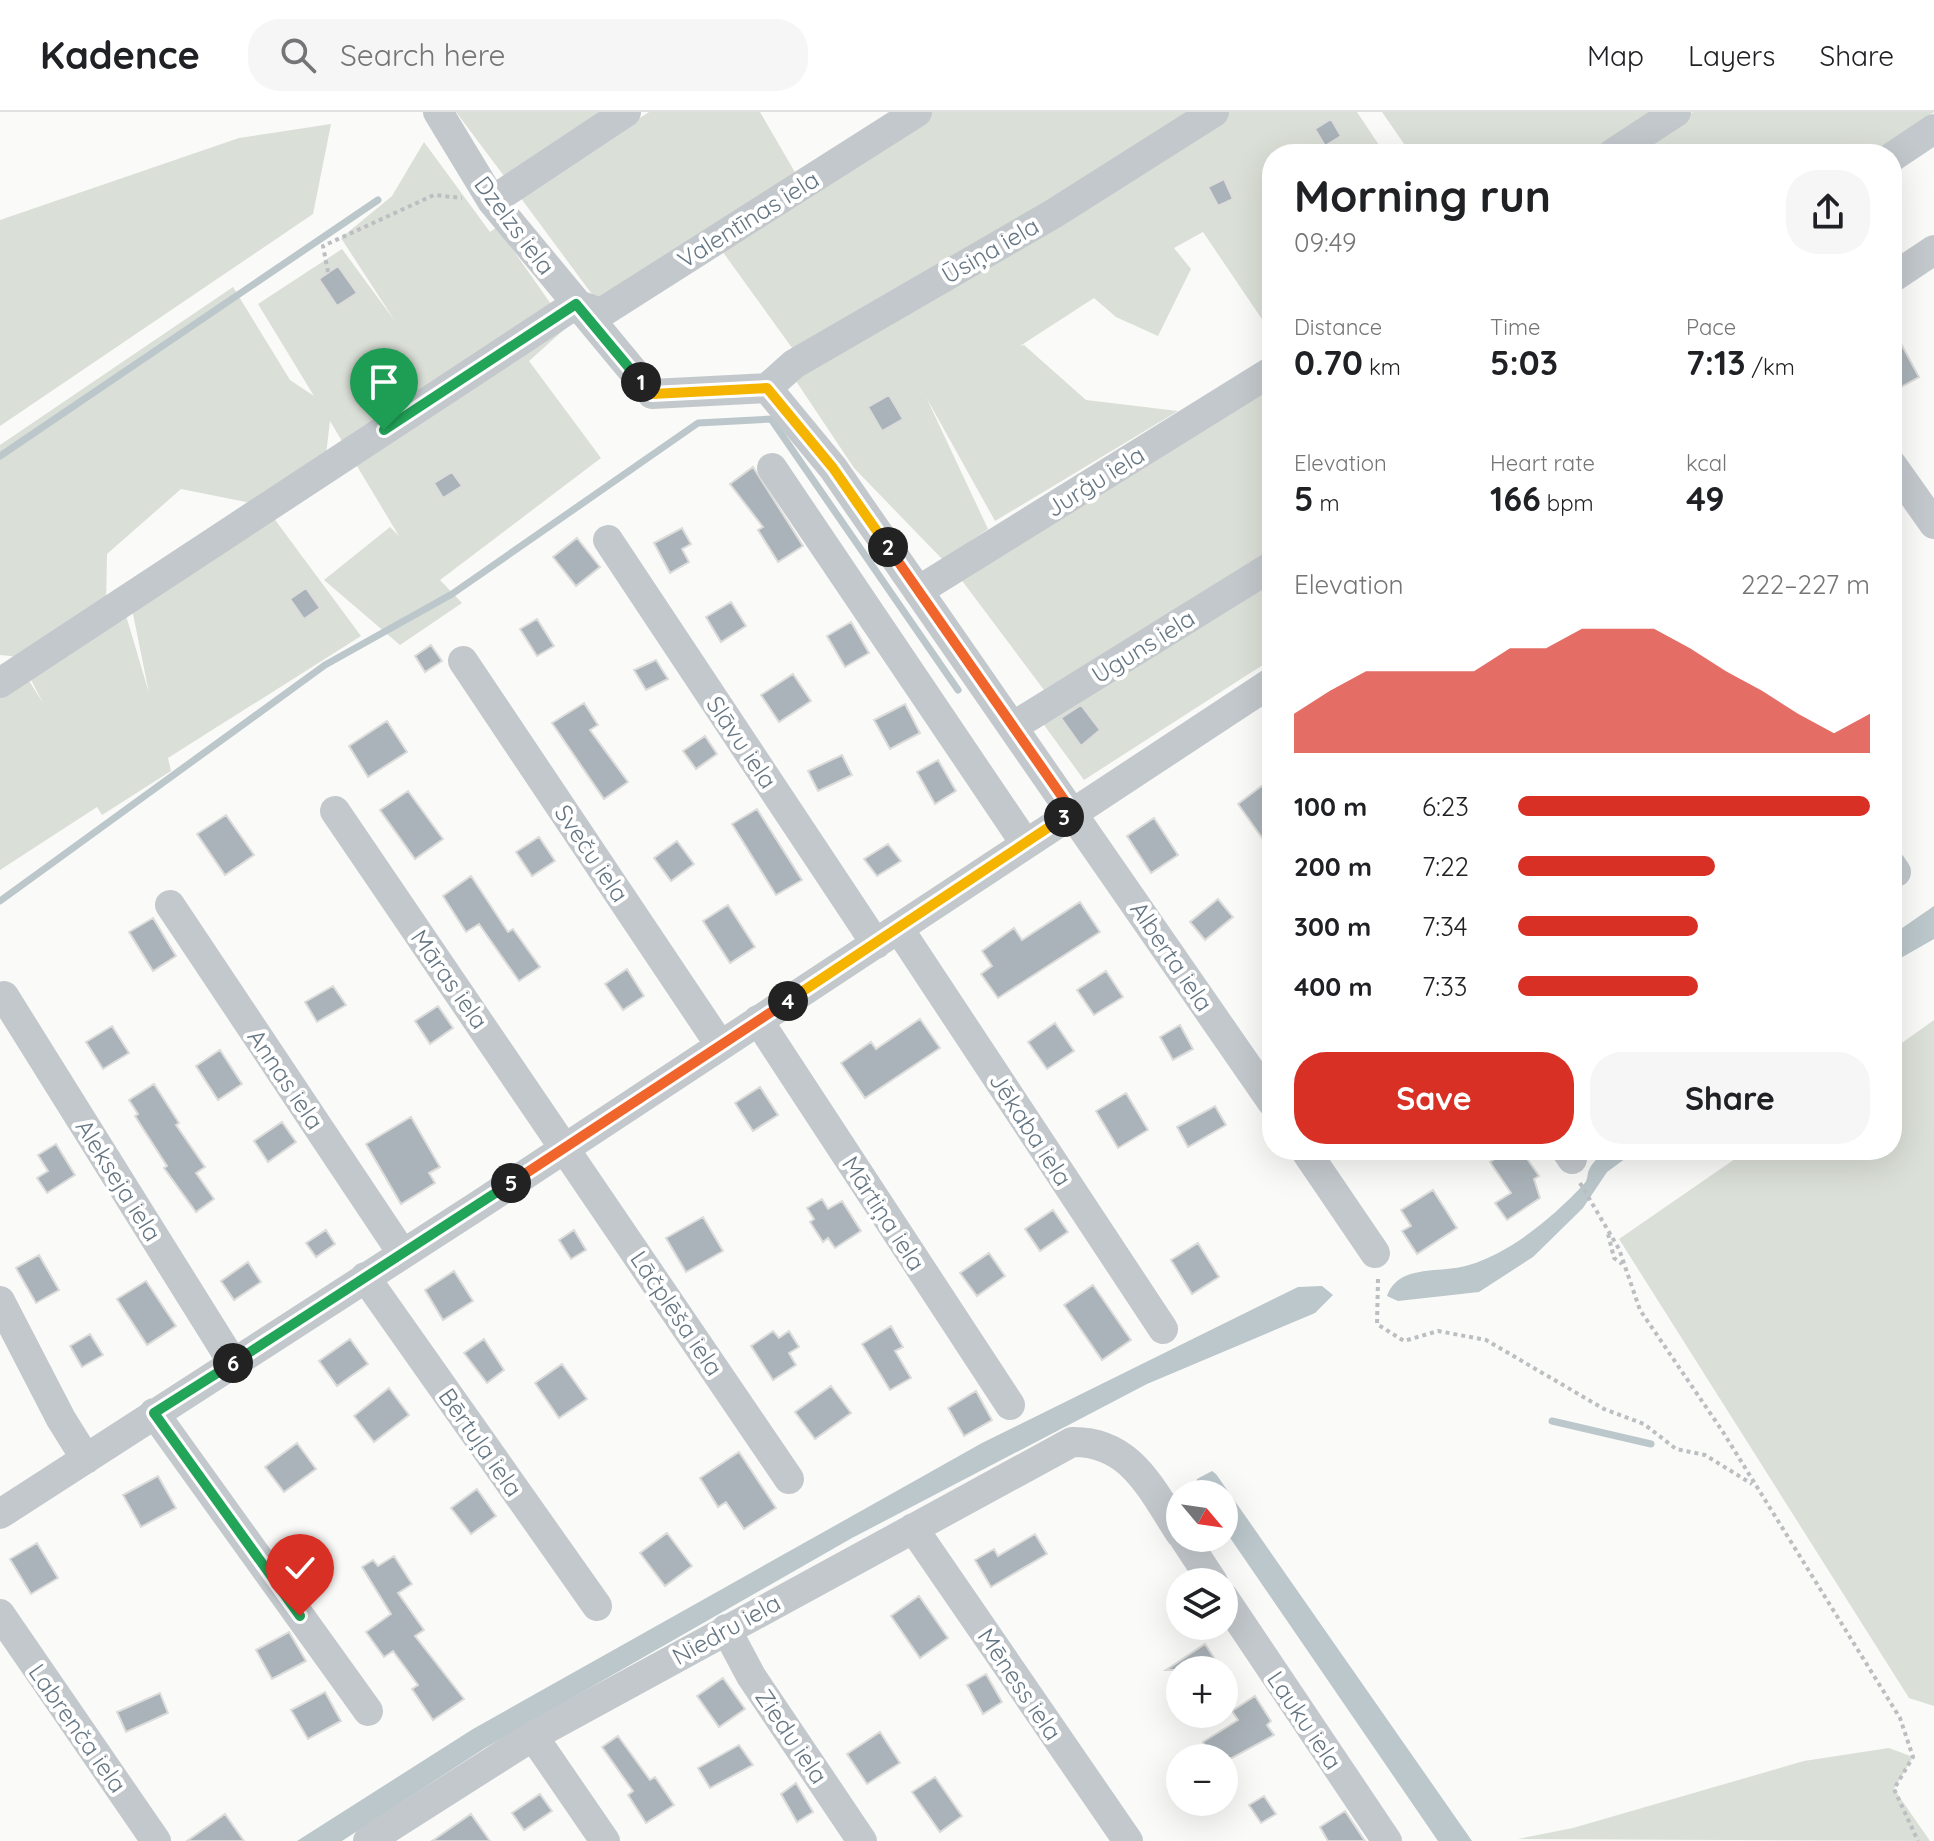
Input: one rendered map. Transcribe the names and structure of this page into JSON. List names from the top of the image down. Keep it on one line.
{"streets":{"street":["Valentīnas iela","Dzelzs iela","Ūsiņa iela","Jurģu iela","Uguns iela","Slāvu iela","Sveču iela","Alberta iela","Māras iela","Annas iela","Jēkaba iela","Alekseja iela","Mārtiņa iela","Lāčplēša iela","Bērtuļa iela","Niedru iela","Mēness iela","Lauku iela","Labrenča iela","Ziedu iela"]},"crossings":[["Valentīnas iela","Dzelzs iela"],["Dzelzs iela","Ūsiņa iela"],["Slāvu iela","Jēkaba iela"],["Māras iela","Lāčplēša iela"],["Niedru iela","Mēness iela"],["Niedru iela","Ziedu iela"]],"north":"bottom right","page":{"header":"Kadence","search":"Search here","nav":["Map","Layers","Share"],"heading":["Morning run","09:49"],"stats":[["Distance","0.70 km"],["Time","5:03"],["Pace","7:13 /km"],["Elevation","5 m"],["Heart rate","166 bpm"],["kcal","49"]],"pins":["1","2","3","4","5","6"],"chart":["Elevation","222–227 m"],"list":[{"name":"100 m","note":"6:23"},{"name":"200 m","note":"7:22"},{"name":"300 m","note":"7:34"},{"name":"400 m","note":"7:33"}],"buttons":["Save","Share"],"map_buttons":["+","−"]}}
